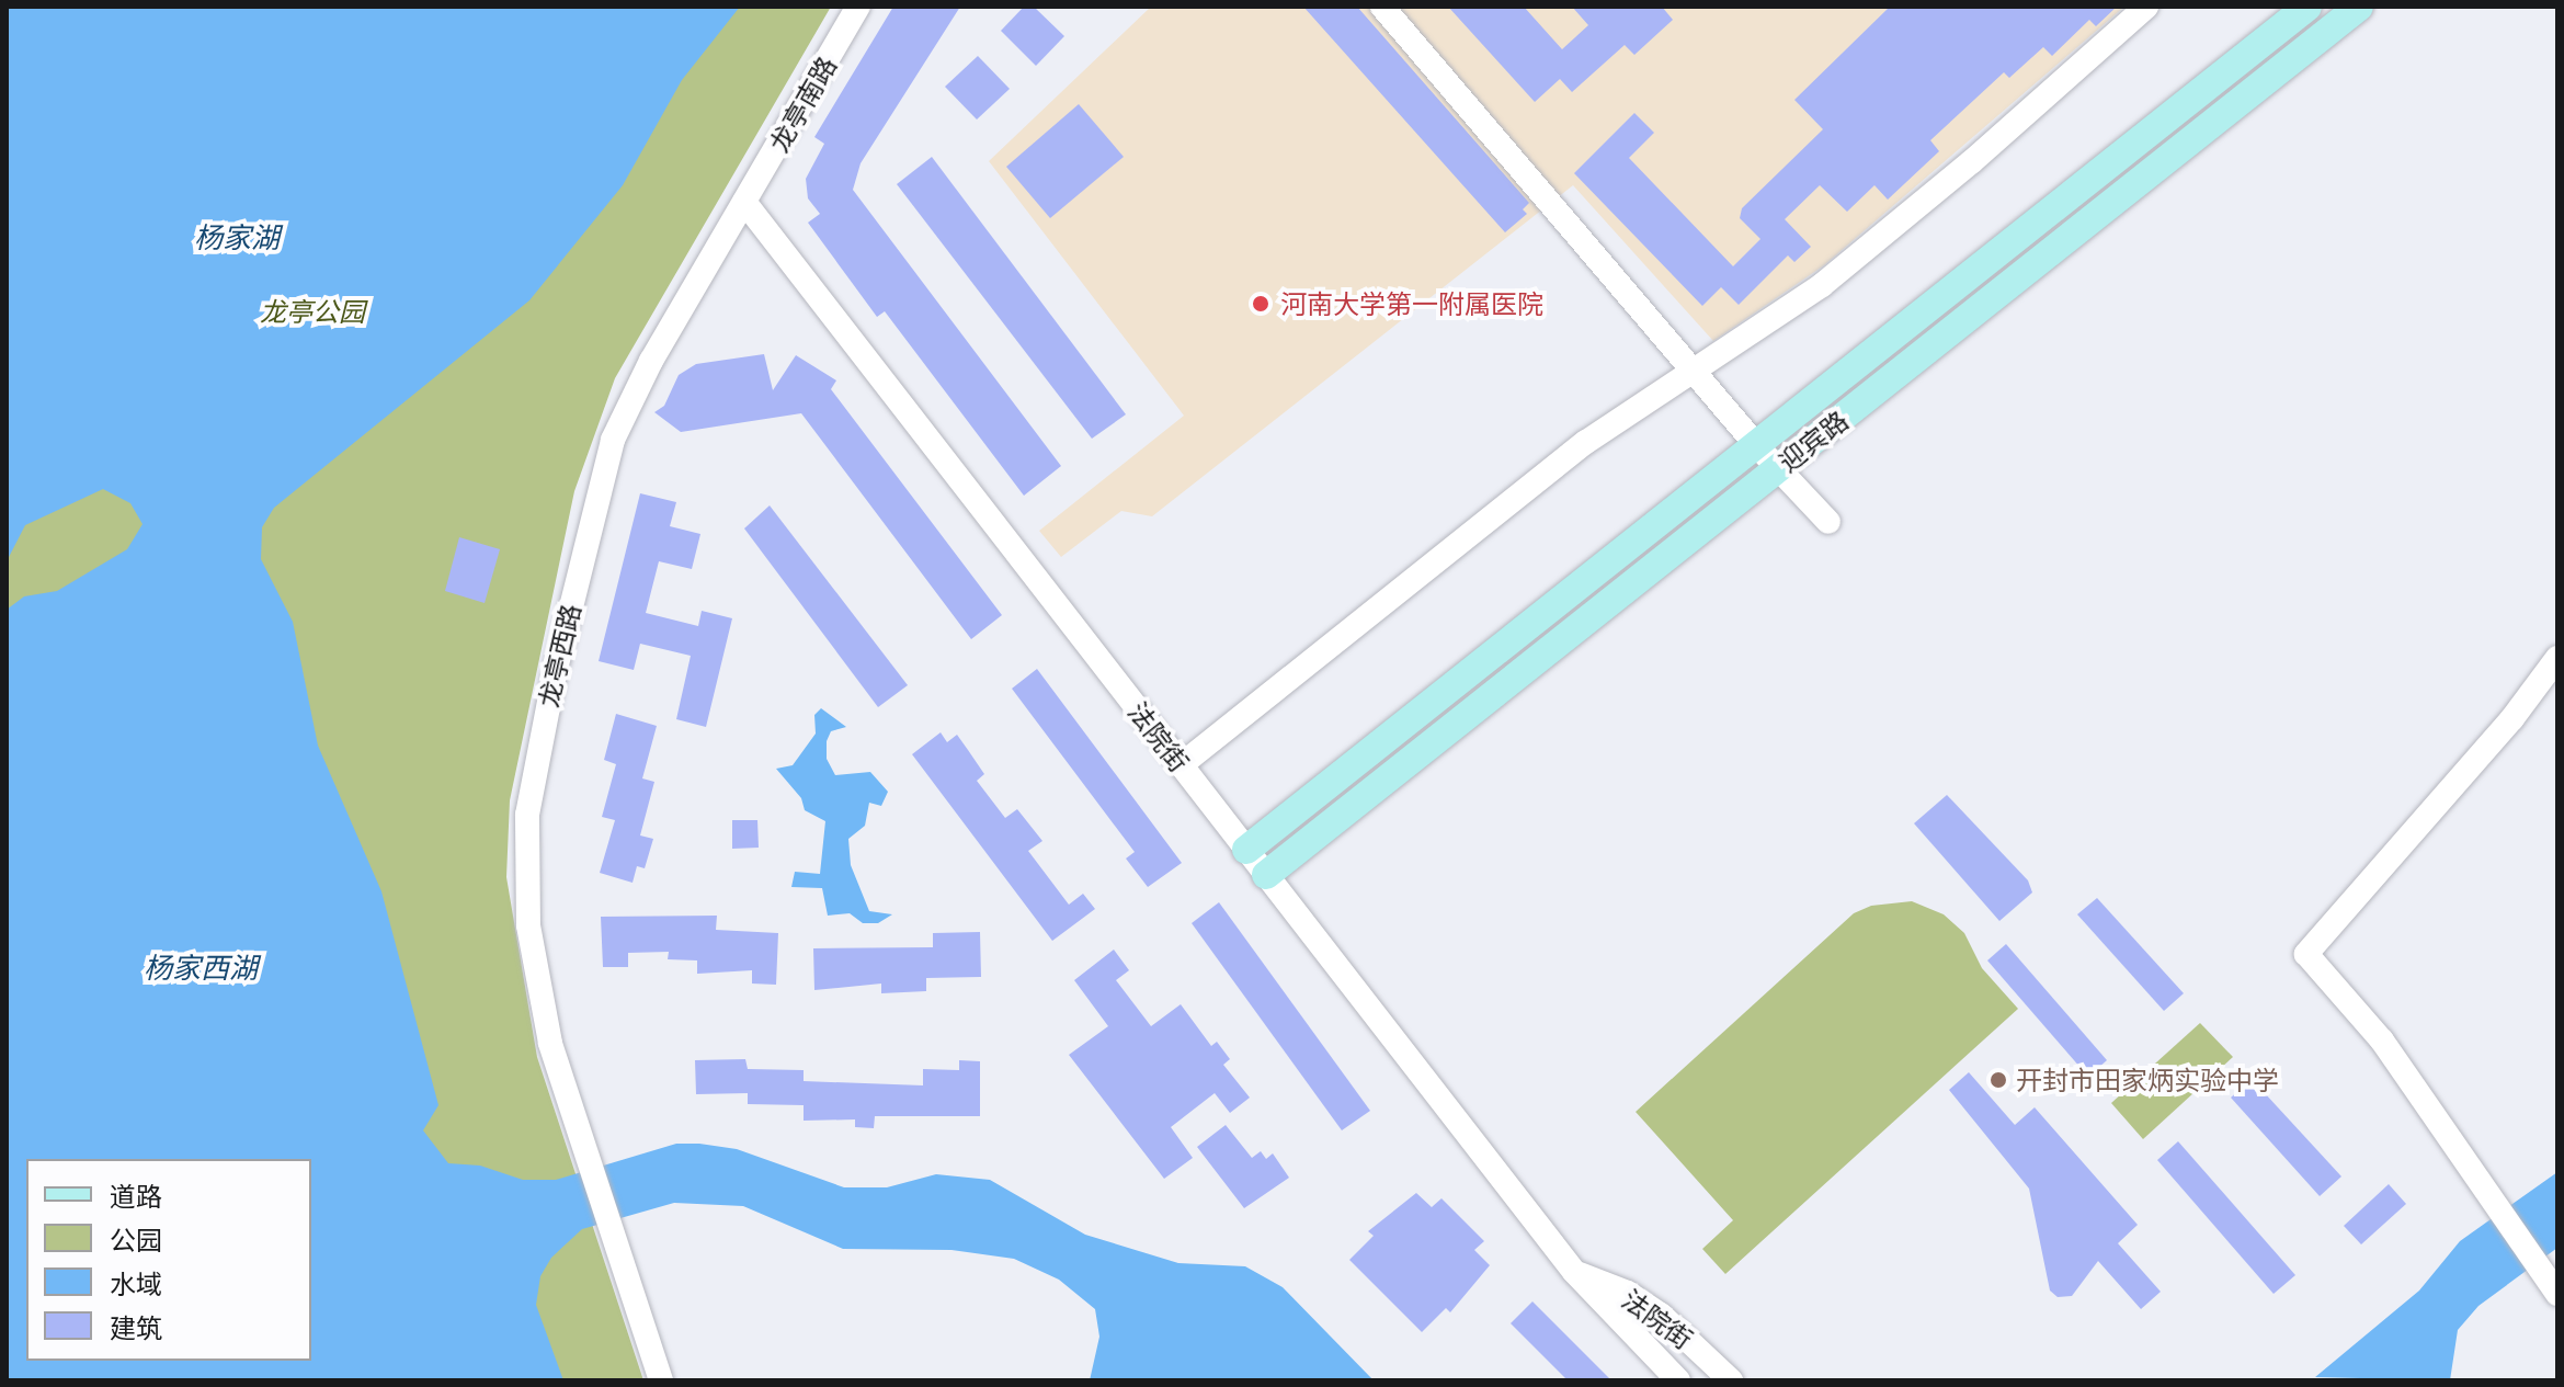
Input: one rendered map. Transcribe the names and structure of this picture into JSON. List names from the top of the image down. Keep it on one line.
{"streets":{"main road":["迎宾路"],"street":["龙亭南路","龙亭西路","法院街"]},"crossings":[["龙亭南路","龙亭西路"],["龙亭南路","法院街"],["迎宾路","法院街"],["龙亭西路","法院街"]],"water":["杨家湖","杨家西湖"],"parks":["龙亭公园"],"places":["河南大学第一附属医院","开封市田家炳实验中学"],"legend":["道路","公园","水域","建筑"]}
